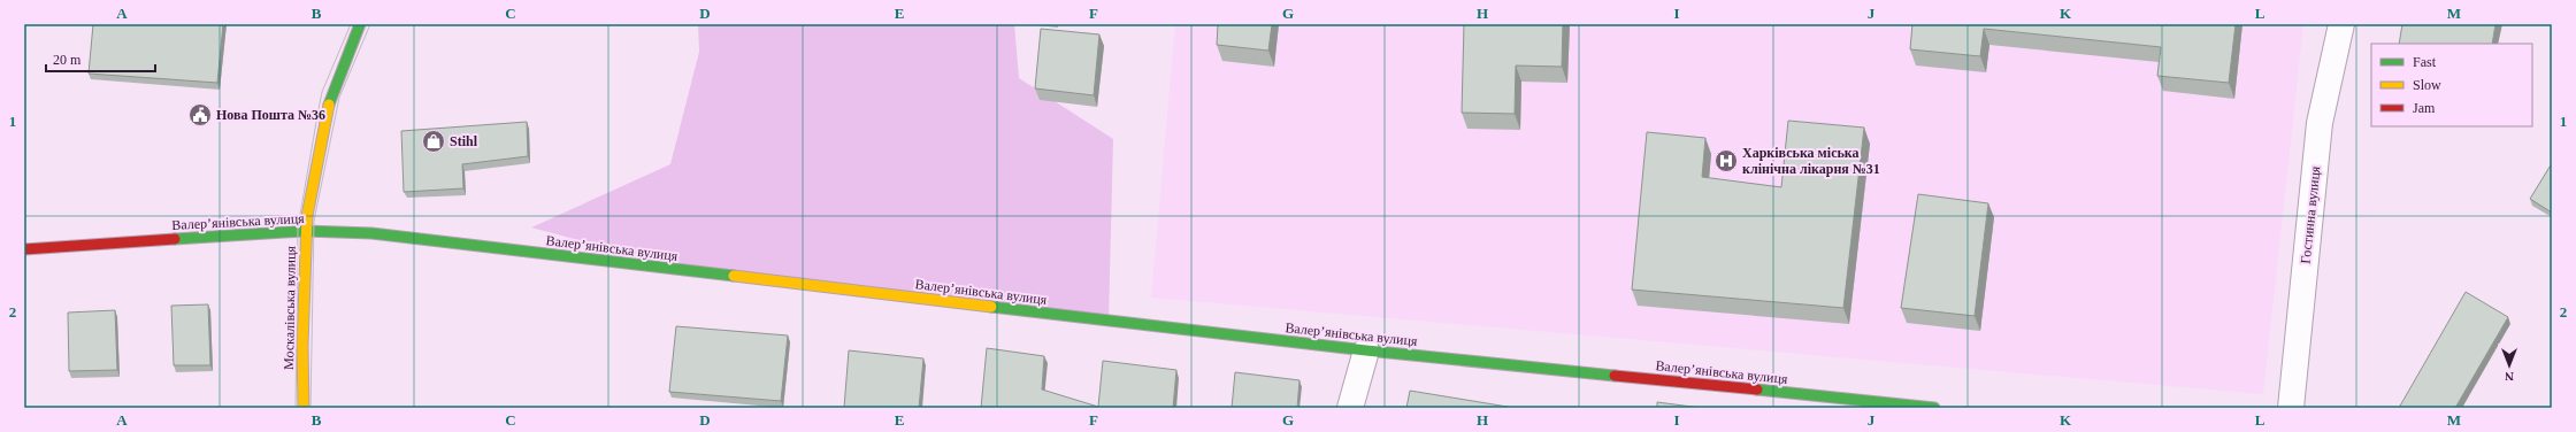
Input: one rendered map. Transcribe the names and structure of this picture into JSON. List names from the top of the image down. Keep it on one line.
{"streets":{"street":["Гостинна вулиця","Валер’янівська вулиця","Москалівська вулиця"]},"crossings":[["Валер’янівська вулиця","Москалівська вулиця"]],"places":{"public building":["Нова Пошта №36"],"shop":["Stihl"],"hospital":["Харківська міська клінічна лікарня №31"]},"legend":["Fast","Slow","Jam"],"scale_bar":"20 m","north":"bottom","grid":{"columns":["A","B","C","D","E","F","G","H","I","J","K","L","M"],"rows":["1","2"]}}
